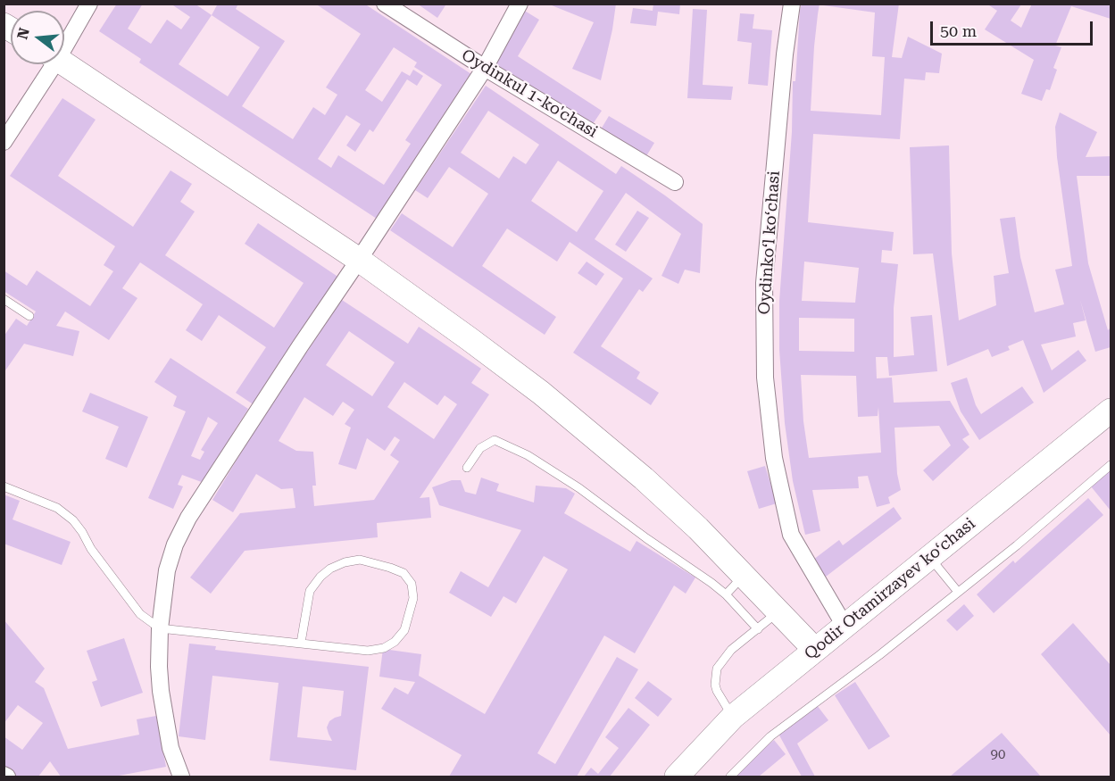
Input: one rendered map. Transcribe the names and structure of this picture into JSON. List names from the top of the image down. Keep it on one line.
{"streets":{"main road":["Qodir Otamirzayev koʻchasi"],"street":["Oydinkul 1-ko'chasi","Oydinkoʻl koʻchasi"]},"crossings":[["Oydinkoʻl koʻchasi","Qodir Otamirzayev koʻchasi"]],"house_numbers":["90"],"scale_bar":"50 m","north":"left"}
